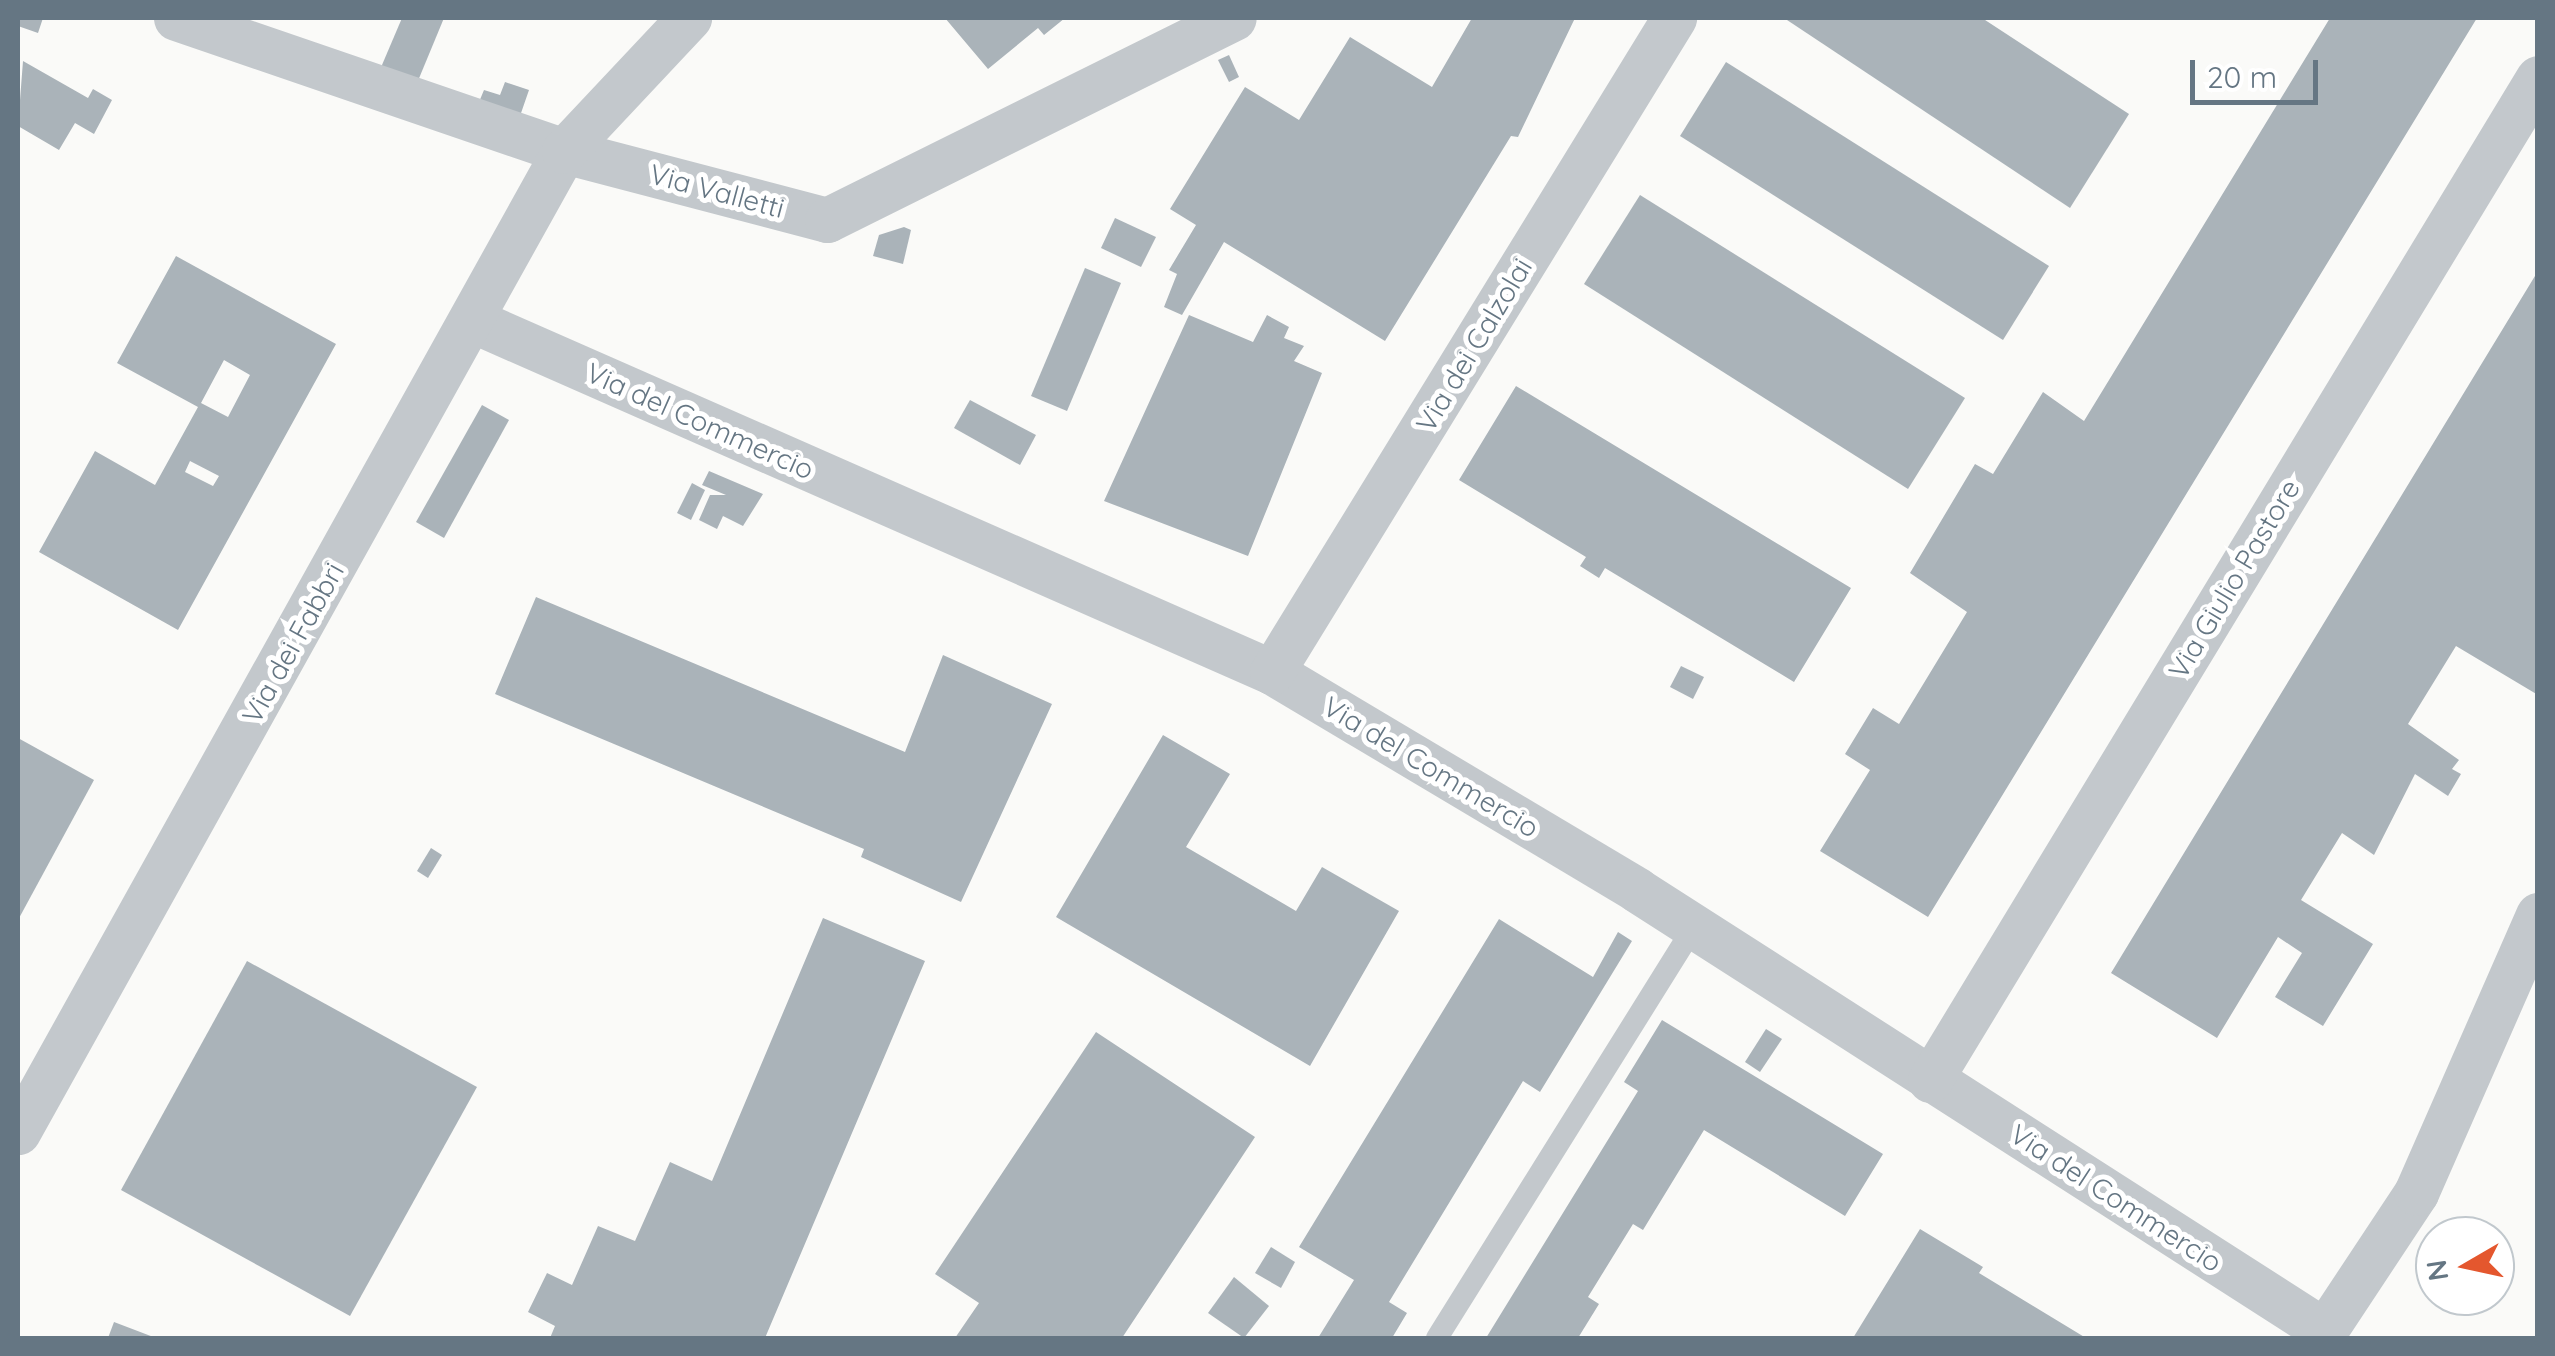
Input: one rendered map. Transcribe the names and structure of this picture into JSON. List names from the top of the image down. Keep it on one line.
{"streets":{"street":["Via Valletti","Via dei Calzolai","Via del Commercio","Via Giulio Pastore","Via dei Fabbri"]},"crossings":[["Via Valletti","Via dei Fabbri"],["Via dei Calzolai","Via del Commercio"],["Via del Commercio","Via Giulio Pastore"],["Via del Commercio","Via dei Fabbri"]],"scale_bar":"20 m","north":"left"}
